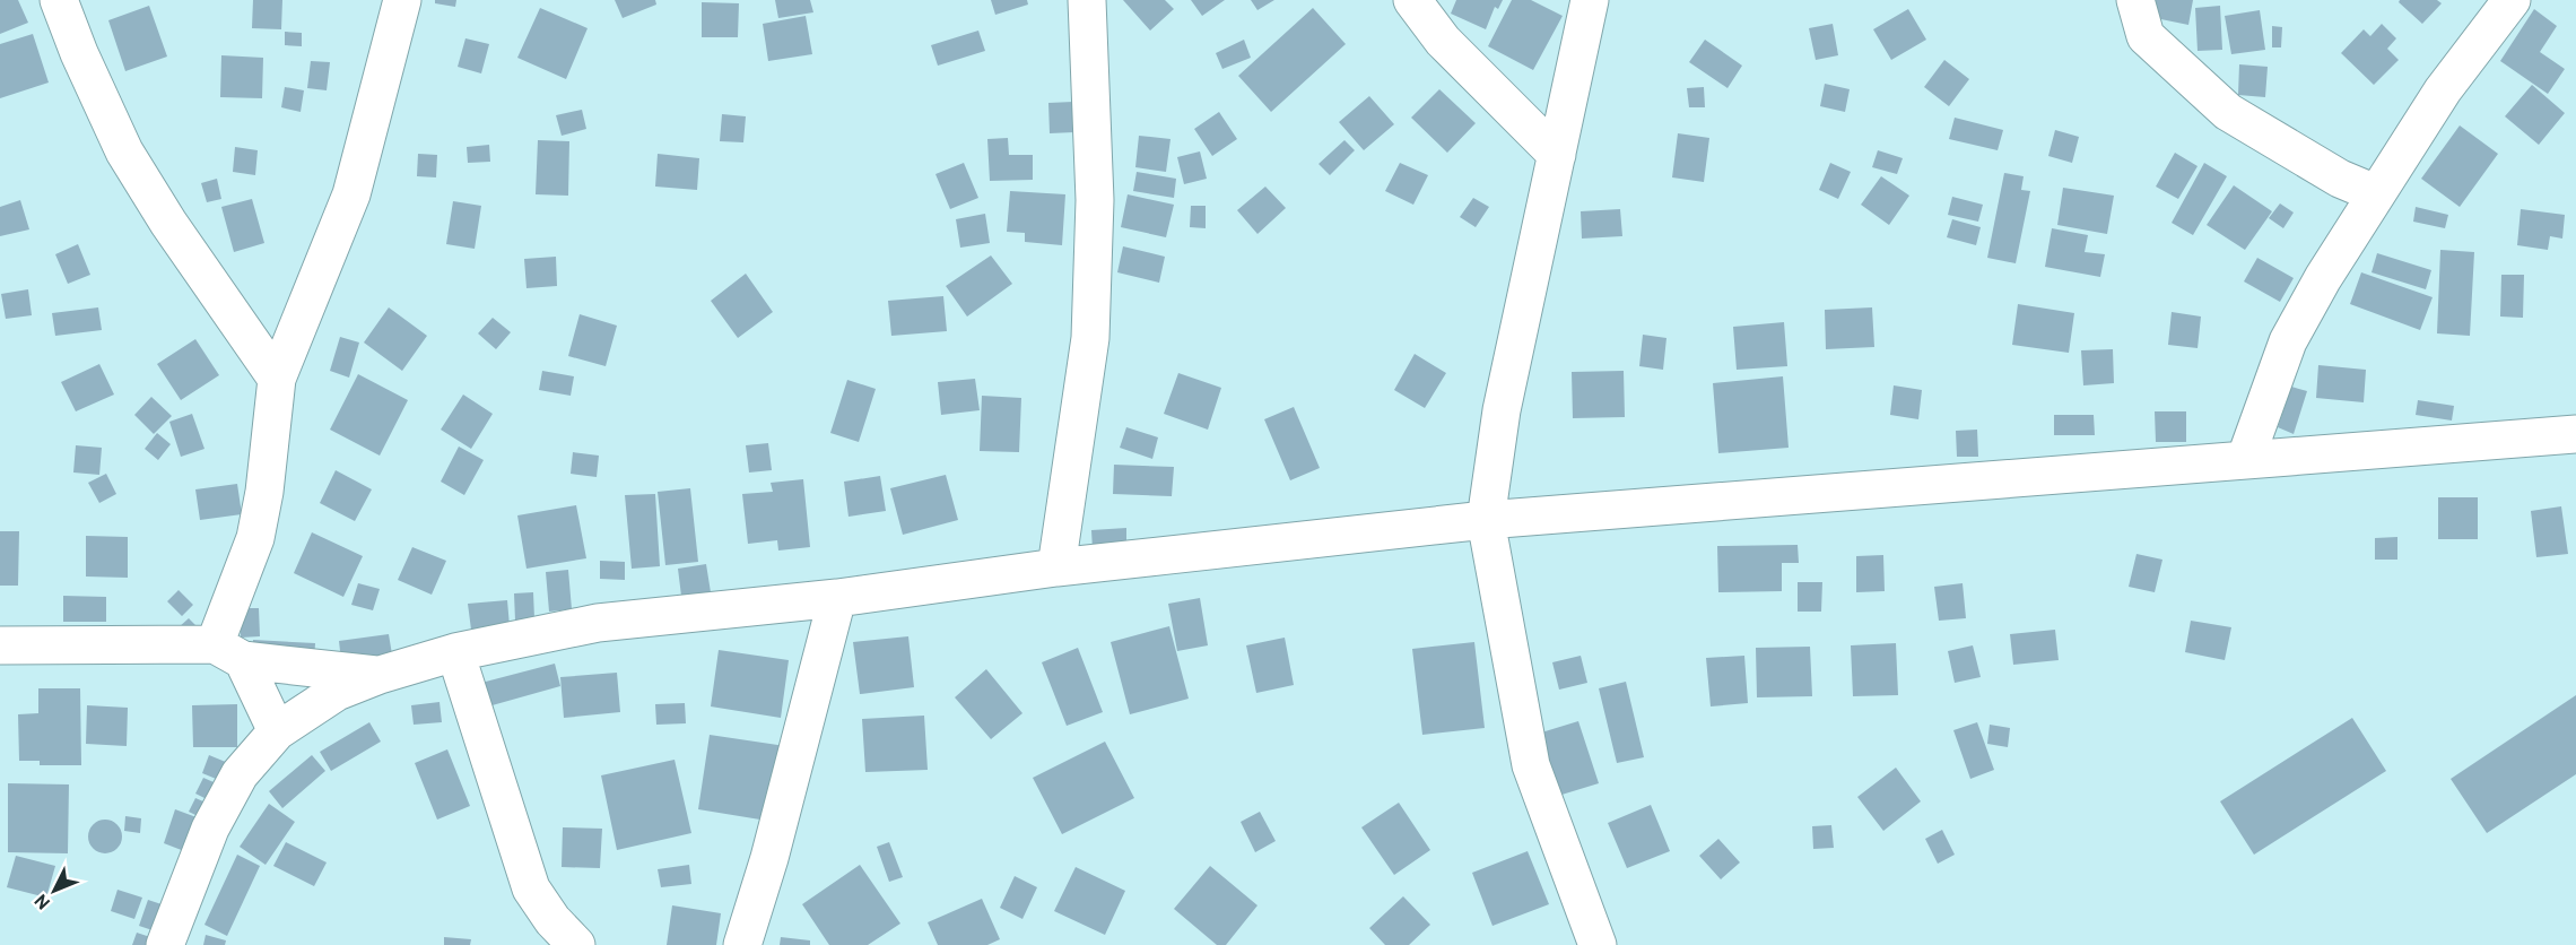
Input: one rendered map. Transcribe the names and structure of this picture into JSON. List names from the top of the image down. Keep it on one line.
{"north":"bottom left"}
